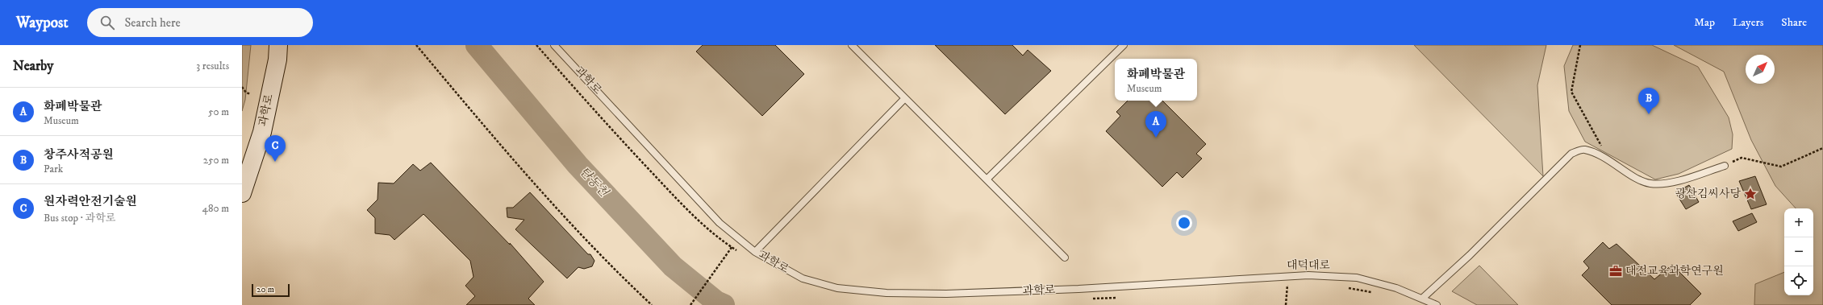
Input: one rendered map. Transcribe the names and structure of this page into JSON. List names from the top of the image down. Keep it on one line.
{"streets":{"main road":["과학로"],"lane":["대덕대로"]},"crossings":[["과학로","대덕대로"]],"water":["탄동천"],"places":{"place":["광산김씨사당"],"office":["대전교육과학연구원"]},"scale_bar":"20 m","north":"top right","page":{"header":"Waypost","search":"Search here","nav":["Map","Layers","Share"],"heading":["Nearby","3 results"],"popup":["화폐박물관","Museum"],"list":[{"mark":"A","name":"화폐박물관","note":"Museum","value":"50 m"},{"mark":"B","name":"창주사적공원","note":"Park","value":"250 m"},{"mark":"C","name":"원자력안전기술원","note":"Bus stop · 과학로","value":"480 m"}],"pins":["B","A","C"],"map_buttons":["+","−"],"scale":"20 m"}}
